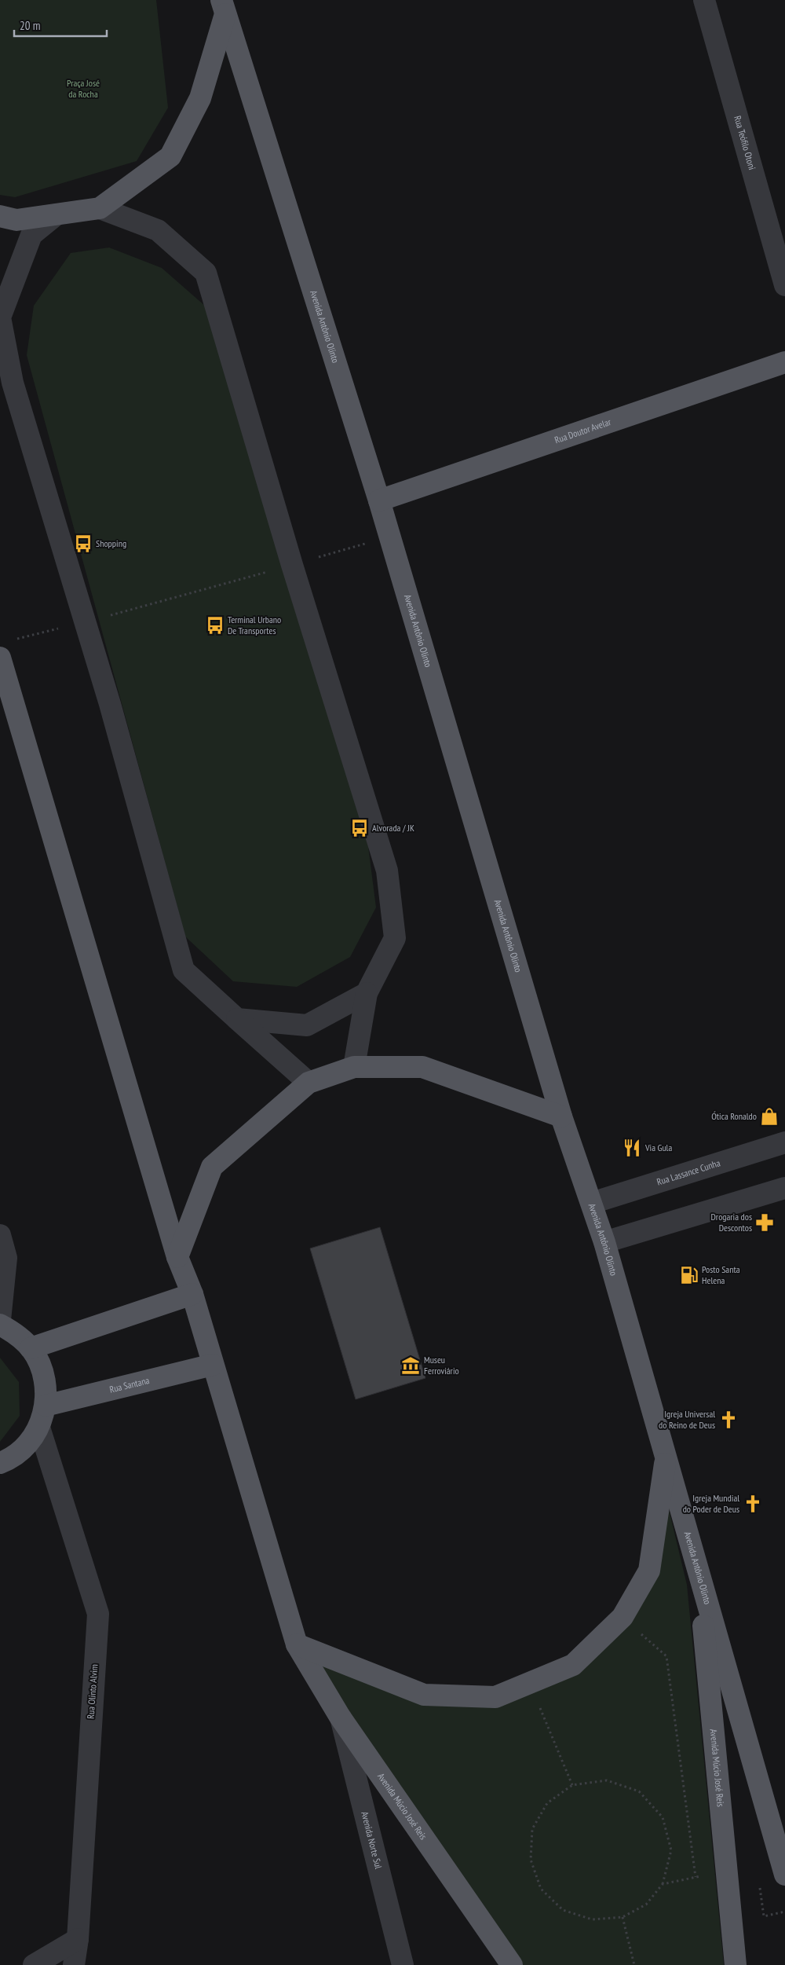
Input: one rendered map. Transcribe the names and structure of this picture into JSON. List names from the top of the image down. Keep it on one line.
{"streets":{"main road":["Avenida Antônio Olinto","Rua Doutor Avelar","Rua Santana","Avenida Múcio José Reis"],"street":["Rua Teófilo Otoni","Rua Lassance Cunha","Rua Olinto Alvim","Avenida Norte Sul"]},"crossings":[["Avenida Antônio Olinto","Rua Doutor Avelar"],["Avenida Antônio Olinto","Rua Lassance Cunha"],["Avenida Antônio Olinto","Avenida Múcio José Reis"],["Rua Santana","Avenida Múcio José Reis"],["Avenida Múcio José Reis","Avenida Norte Sul"]],"parks":["Praça José da Rocha"],"places":{"bus stop":["Shopping","Terminal Urbano De Transportes","Alvorada / JK"],"shop":["Ótica Ronaldo"],"restaurant":["Via Gula"],"pharmacy":["Drogaria dos Descontos"],"fuel station":["Posto Santa Helena"],"museum":["Museu Ferroviário"],"church":["Igreja Universal do Reino de Deus","Igreja Mundial do Poder de Deus"]},"scale_bar":"20 m"}
